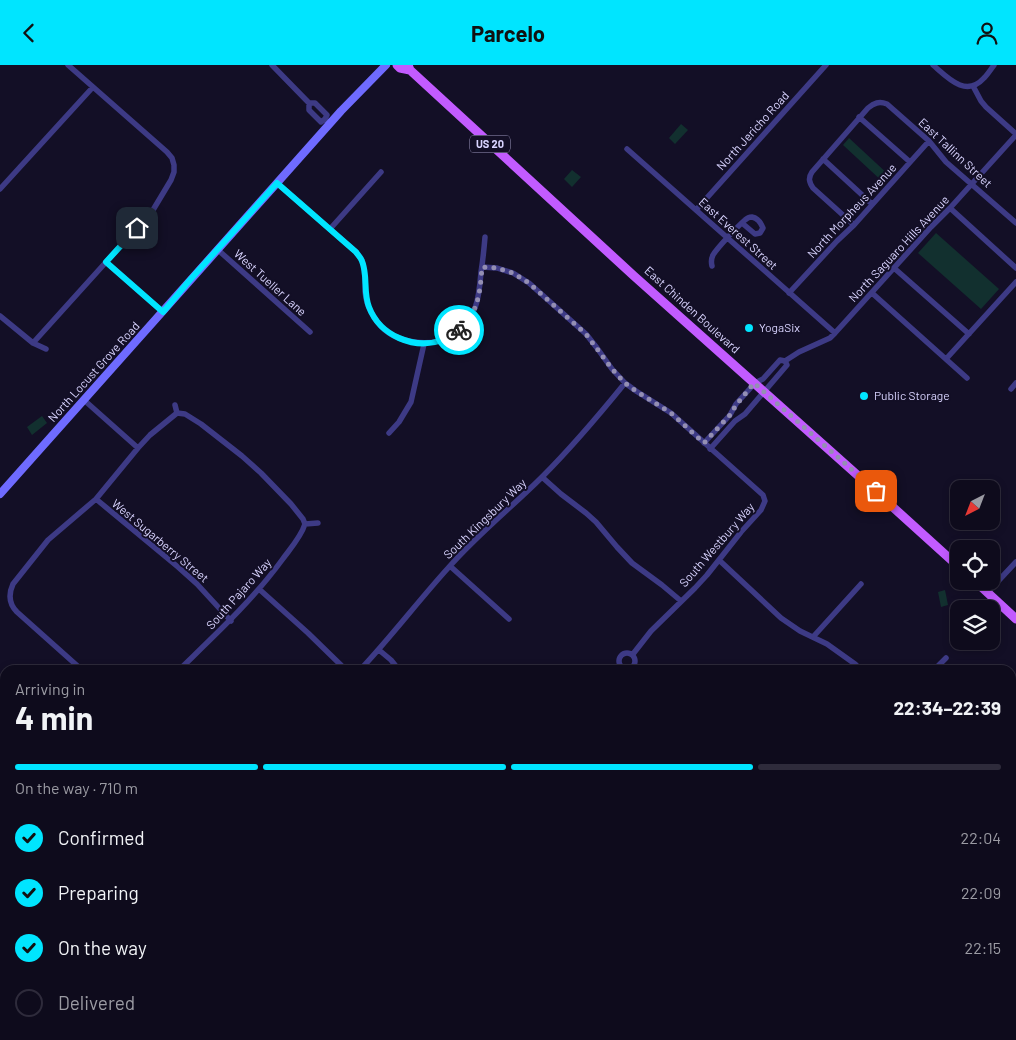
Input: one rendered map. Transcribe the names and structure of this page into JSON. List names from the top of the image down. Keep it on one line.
{"streets":{"main road":["US 20","East Chinden Boulevard"],"street":["North Jericho Road","East Tallinn Street","North Morpheus Avenue","East Everest Street","North Saguaro Hills Avenue","West Tueller Lane","North Locust Grove Road","South Kingsbury Way","West Sugarberry Street","South Westbury Way","South Pajaro Way"]},"crossings":[["North Jericho Road","East Everest Street"],["East Tallinn Street","North Morpheus Avenue"],["East Tallinn Street","North Saguaro Hills Avenue"],["North Morpheus Avenue","East Everest Street"],["East Everest Street","North Saguaro Hills Avenue"],["North Saguaro Hills Avenue","East Chinden Boulevard"],["West Tueller Lane","North Locust Grove Road"],["West Sugarberry Street","South Pajaro Way"]],"places":["YogaSix","Public Storage"],"north":"bottom left","page":{"header":"Parcelo","heading":["4 min","Arriving in","22:34–22:39"],"bar":"On the way · 710 m","list":[["Confirmed","22:04"],["Preparing","22:09"],["On the way","22:15"],"Delivered"]}}
